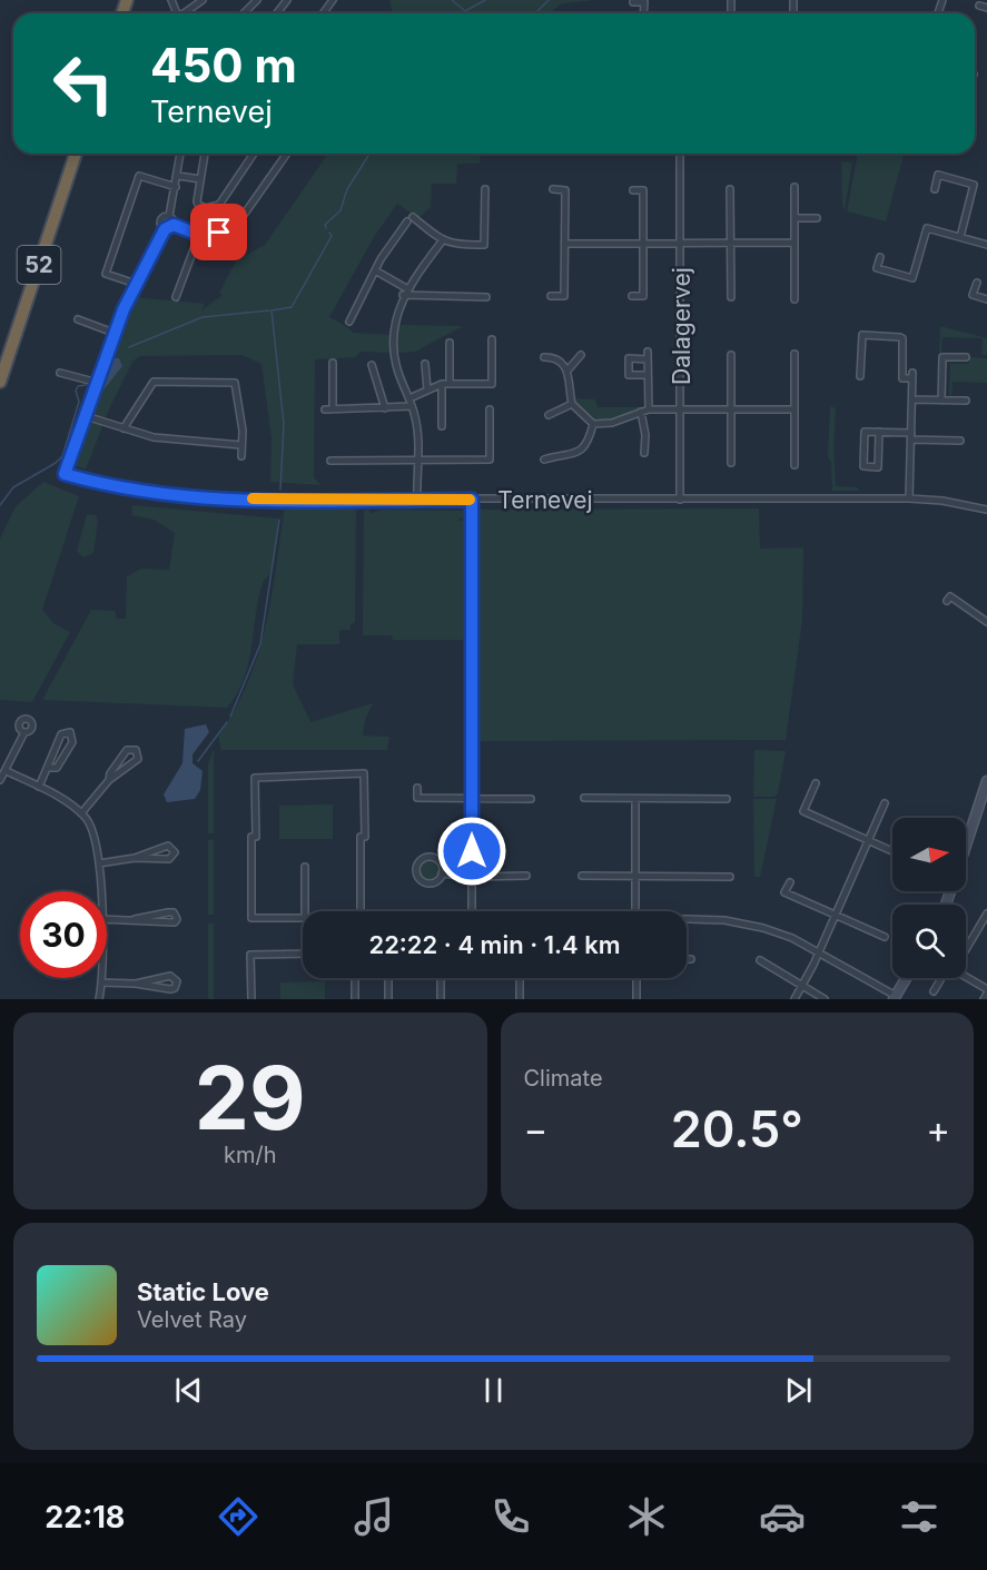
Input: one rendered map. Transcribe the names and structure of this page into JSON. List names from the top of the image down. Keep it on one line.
{"streets":{"highway":["52"],"street":["Dalagervej","Ternevej"]},"crossings":[["Dalagervej","Ternevej"]],"north":"right","page":{"turn":["450 m","Ternevej"],"limit":"30","trip":"22:22 · 4 min · 1.4 km","tile":[["29","km/h"],"Climate"],"heat":["−","20.5°","+"],"song":["Static Love","Velvet Ray"],"tabs":"22:18"}}
